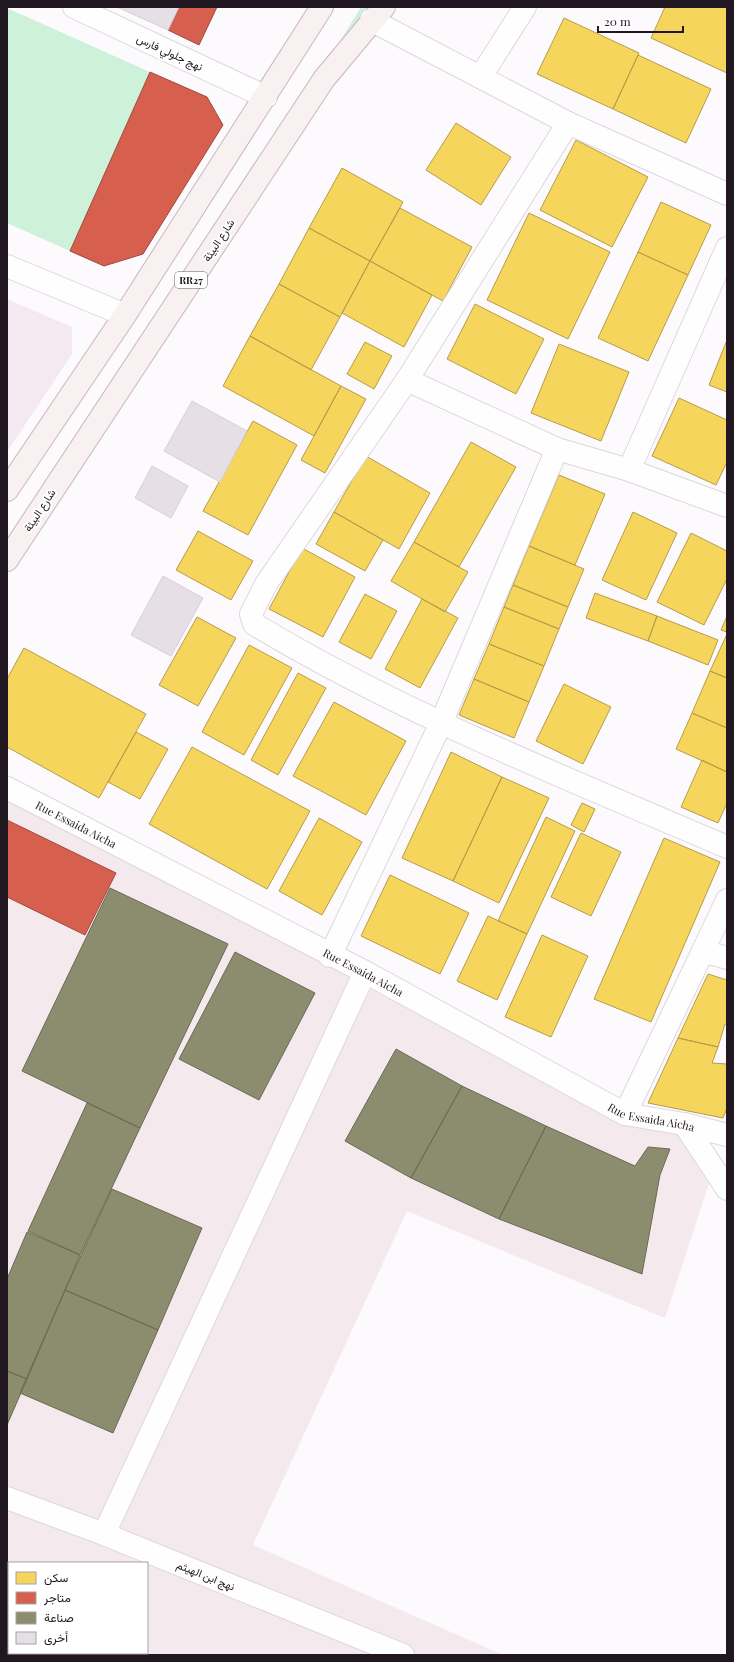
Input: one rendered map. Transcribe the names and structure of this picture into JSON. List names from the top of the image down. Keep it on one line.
{"streets":{"main road":["شارع البيئة","RR27"],"street":["نهج جلولي فارس","Rue Essaida Aicha","نهج ابن الهيثم"]},"legend":["سكن","متاجر","صناعة","أخرى"],"scale_bar":"20 m"}
